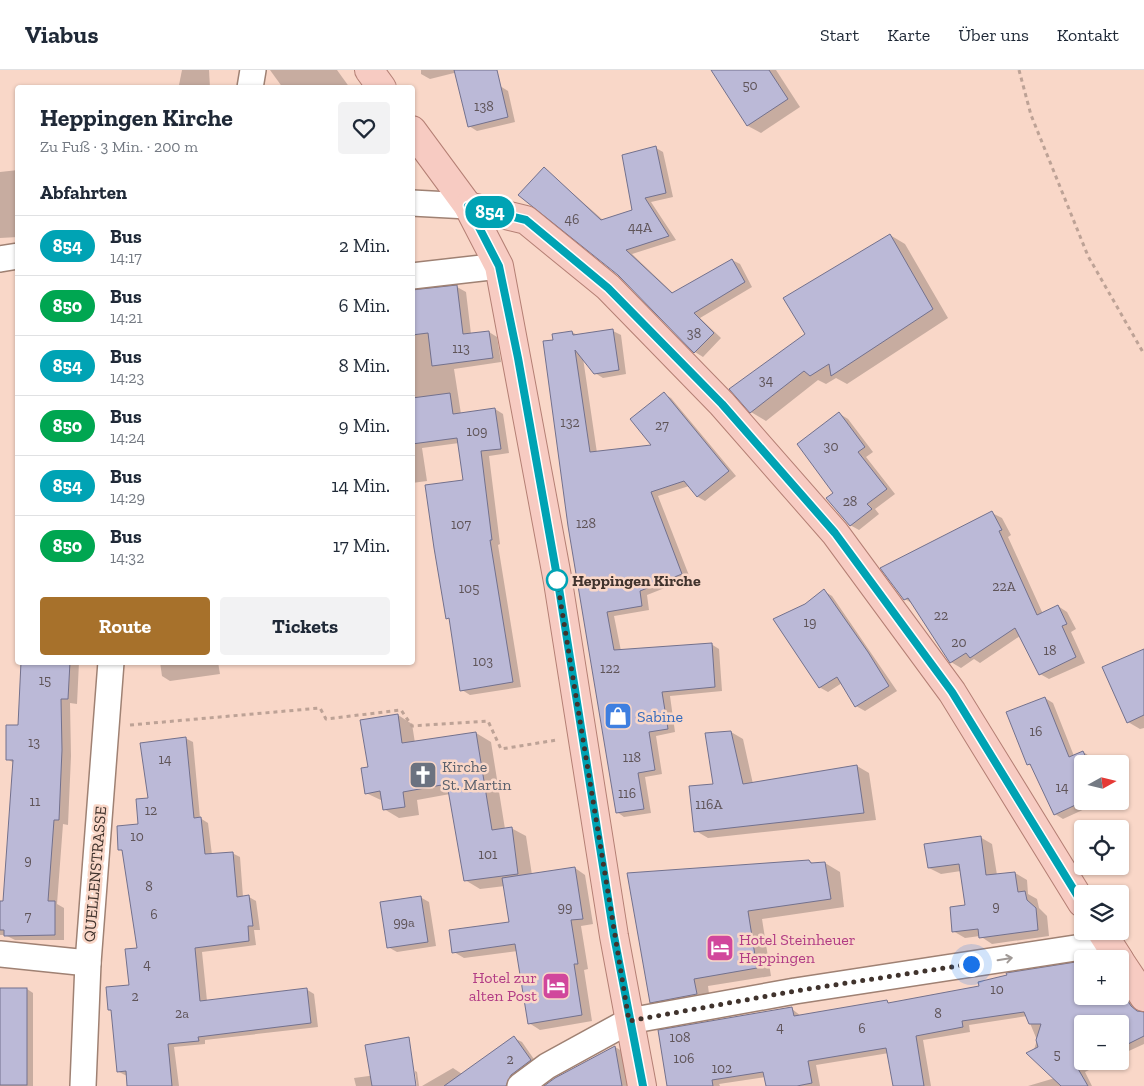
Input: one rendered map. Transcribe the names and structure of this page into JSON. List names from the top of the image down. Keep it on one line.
{"streets":{"street":["QUELLENSTRASSE"]},"places":{"other":["Heppingen Kirche"],"shop":["Sabine"],"church":["Kirche St. Martin"],"hotel":["Hotel Steinheuer Heppingen","Hotel zur alten Post"]},"lines":["bus line 854"],"house_numbers":["50","138","46","44A","38","113","34","132","27","109","30","28","128","107","22A","105","22","19","20","18","103","122","15","16","13","118","14","14","116","11","116A","12","10","101","9","8","9","99","6","7","99a","4","10","2","2a","8","4","6","108","5","106","2","102"],"north":"right","page":{"header":"Viabus","nav":["Start","Karte","Über uns","Kontakt"],"on_map":"854","heading":[["Heppingen Kirche","Zu Fuß · 3 Min. · 200 m"],"Abfahrten"],"list":[{"mark":"854","name":"Bus","note":"14:17","value":"2 Min."},{"mark":"850","name":"Bus","note":"14:21","value":"6 Min."},{"mark":"854","name":"Bus","note":"14:23","value":"8 Min."},{"mark":"850","name":"Bus","note":"14:24","value":"9 Min."},{"mark":"854","name":"Bus","note":"14:29","value":"14 Min."},{"mark":"850","name":"Bus","note":"14:32","value":"17 Min."}],"buttons":["Route","Tickets"],"map_buttons":["+","−"]}}
